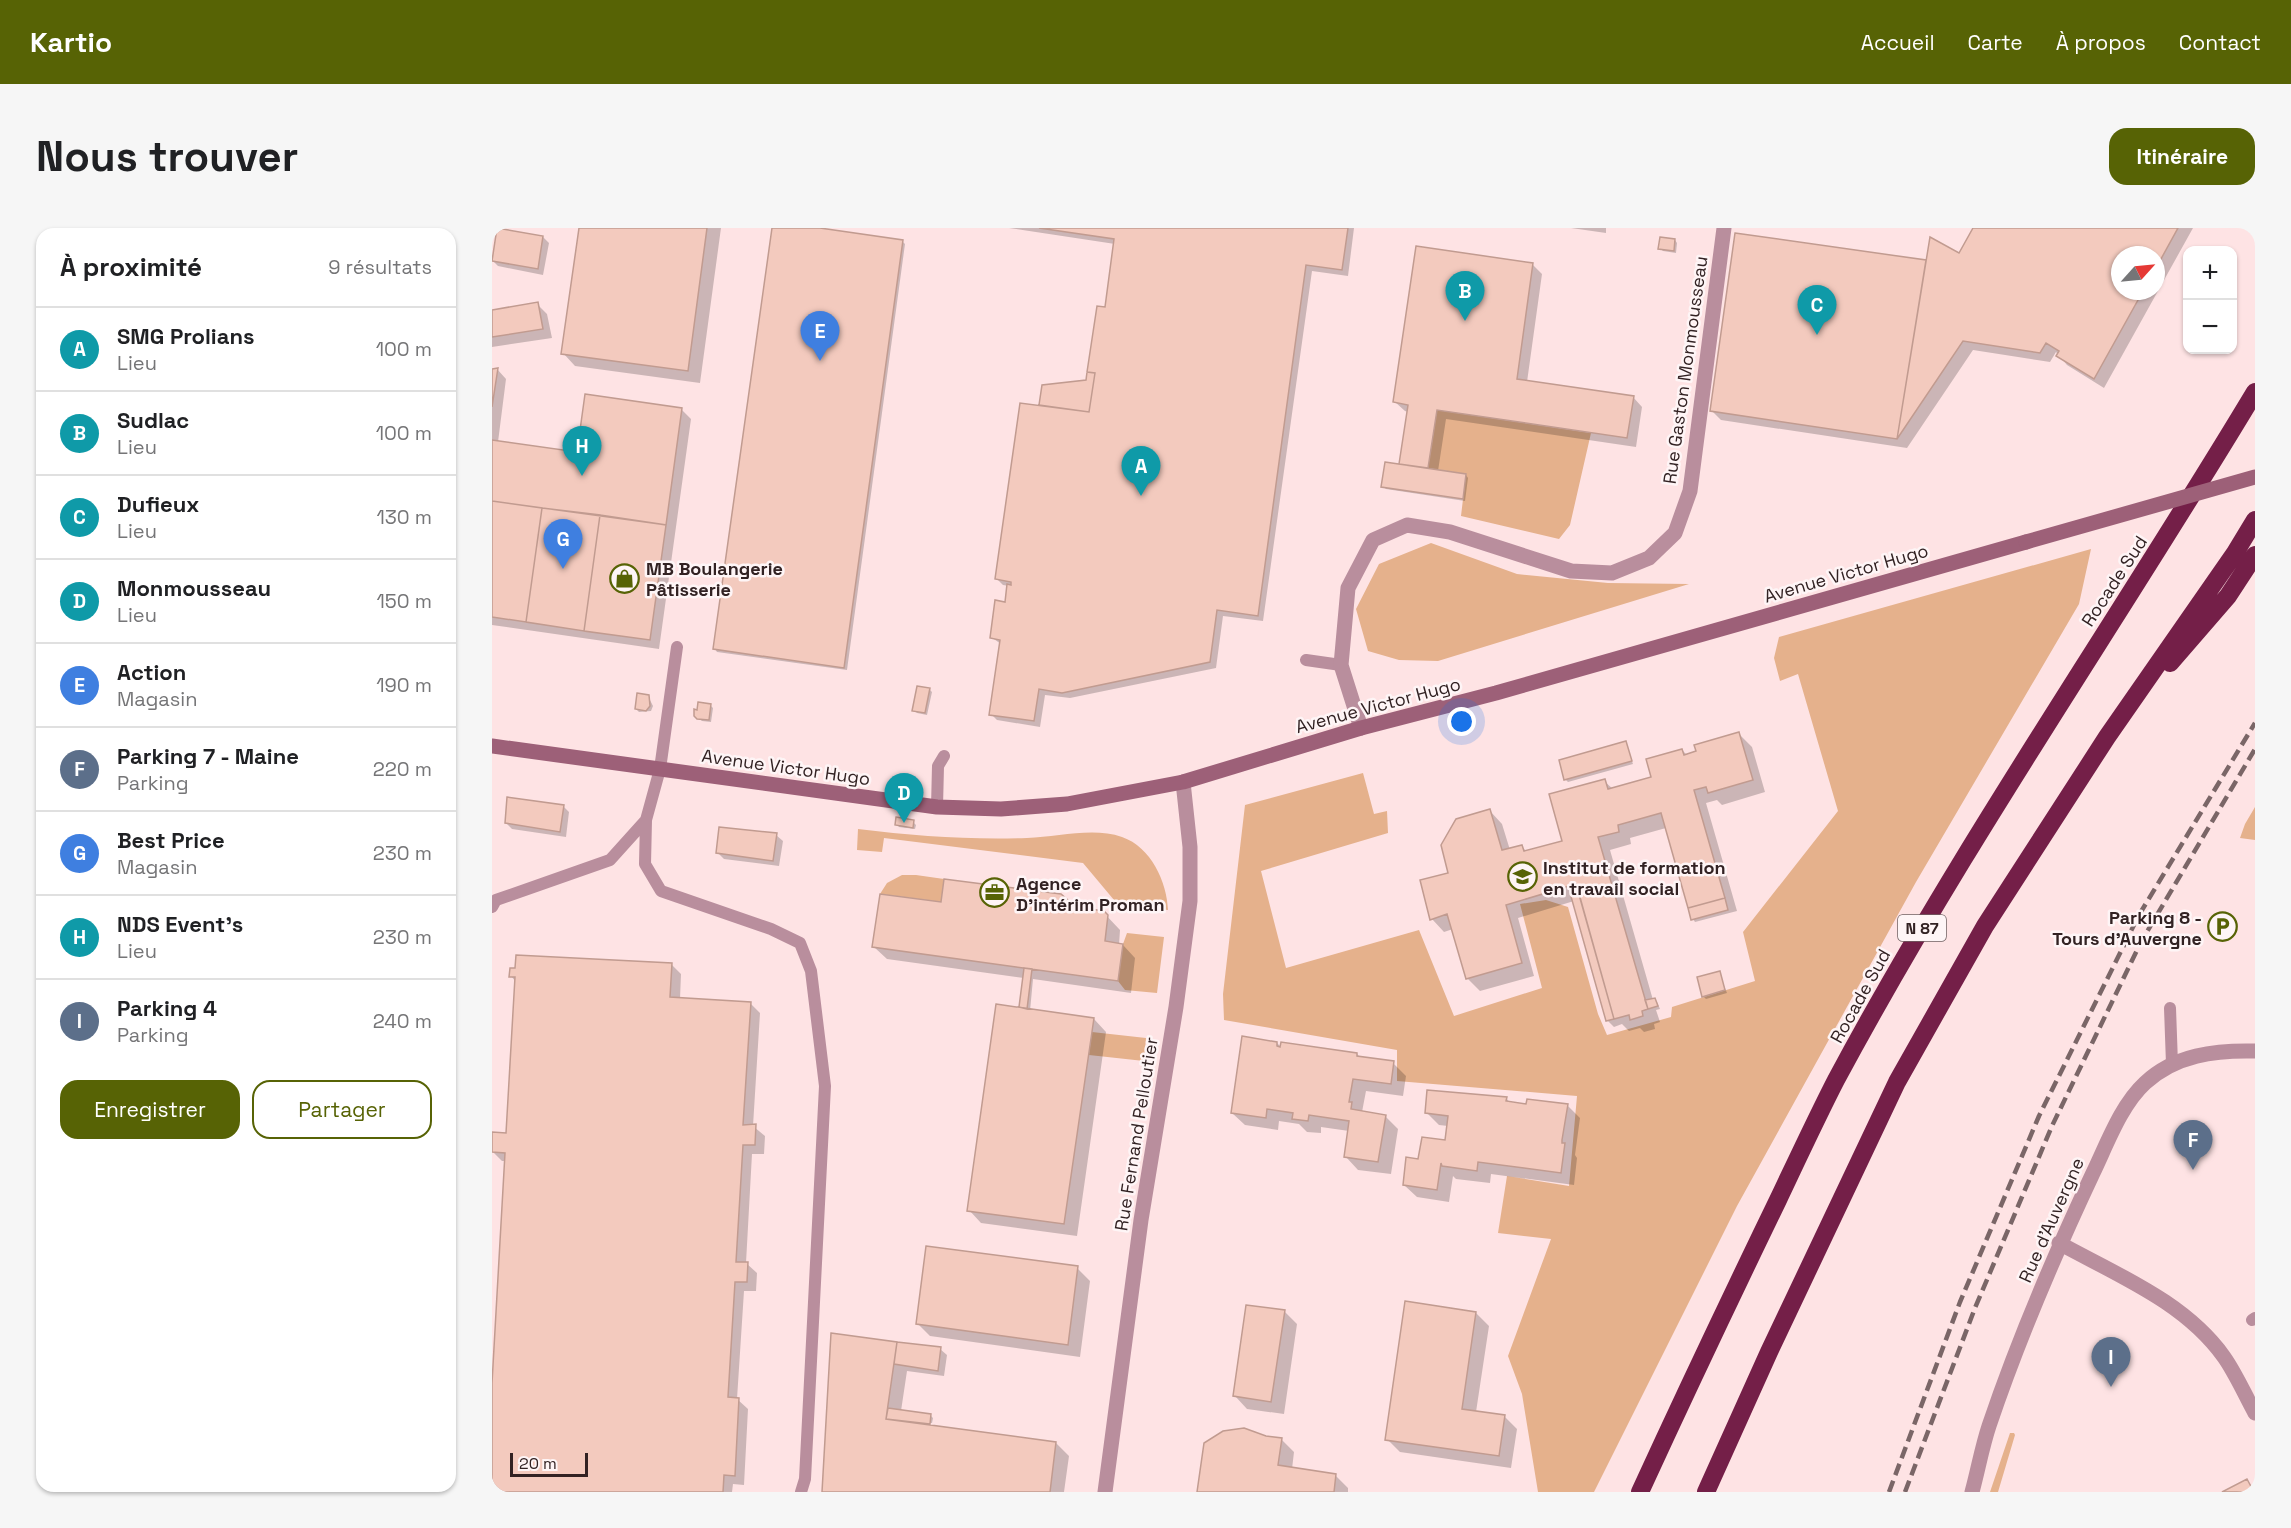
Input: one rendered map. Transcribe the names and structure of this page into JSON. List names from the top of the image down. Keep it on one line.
{"streets":{"highway":["Rocade Sud","N 87"],"street":["Rue Gaston Monmousseau","Avenue Victor Hugo","Rue Fernand Pelloutier","Rue d'Auvergne"]},"crossings":[["Rue Gaston Monmousseau","Avenue Victor Hugo"],["Avenue Victor Hugo","Rue Fernand Pelloutier"]],"places":{"shop":["MB Boulangerie Pâtisserie"],"school or university":["Institut de formation en travail social"],"office":["Agence D'intérim Proman"],"parking":["Parking 8 - Tours d'Auvergne"]},"scale_bar":"20 m","north":"top right","page":{"header":"Kartio","nav":["Accueil","Carte","À propos","Contact"],"buttons":["Itinéraire",["Enregistrer","Partager"]],"title":"Nous trouver","heading":["À proximité","9 résultats"],"map_buttons":["+","−"],"pins":["B","C","E","H","A","G","D","F","I"],"list":[{"mark":"A","name":"SMG Prolians","note":"Lieu","value":"100 m"},{"mark":"B","name":"Sudlac","note":"Lieu","value":"100 m"},{"mark":"C","name":"Dufieux","note":"Lieu","value":"130 m"},{"mark":"D","name":"Monmousseau","note":"Lieu","value":"150 m"},{"mark":"E","name":"Action","note":"Magasin","value":"190 m"},{"mark":"F","name":"Parking 7 - Maine","note":"Parking","value":"220 m"},{"mark":"G","name":"Best Price","note":"Magasin","value":"230 m"},{"mark":"H","name":"NDS Event's","note":"Lieu","value":"230 m"},{"mark":"I","name":"Parking 4","note":"Parking","value":"240 m"}],"scale":"20 m"}}
